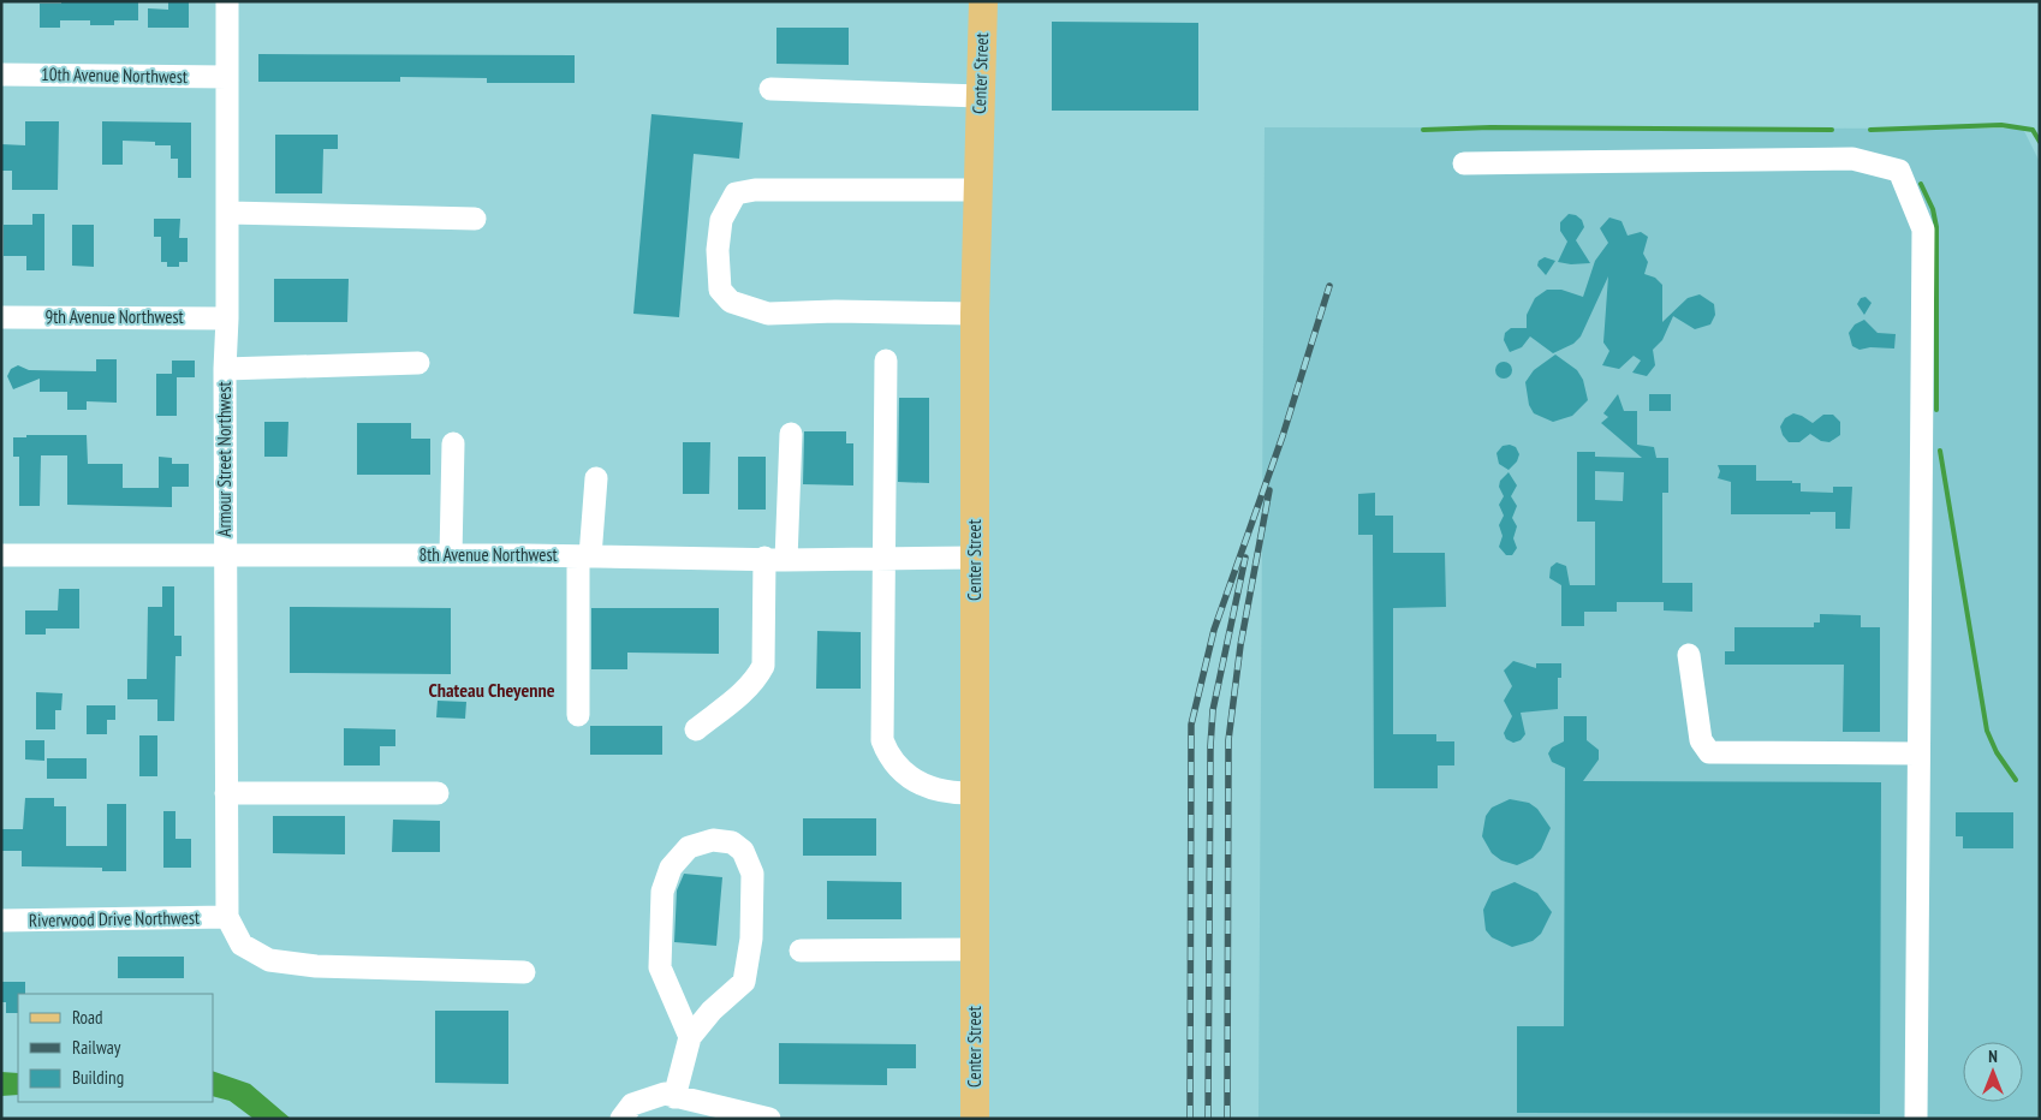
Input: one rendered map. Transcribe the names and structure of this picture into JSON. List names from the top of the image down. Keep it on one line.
{"streets":{"main road":["Center Street"],"street":["10th Avenue Northwest","9th Avenue Northwest","Armour Street Northwest","8th Avenue Northwest","Riverwood Drive Northwest"]},"crossings":[["Center Street","8th Avenue Northwest"],["10th Avenue Northwest","Armour Street Northwest"],["9th Avenue Northwest","Armour Street Northwest"],["Armour Street Northwest","8th Avenue Northwest"],["Armour Street Northwest","Riverwood Drive Northwest"]],"districts":["Chateau Cheyenne"],"legend":["Road","Railway","Building"],"north":"top"}
